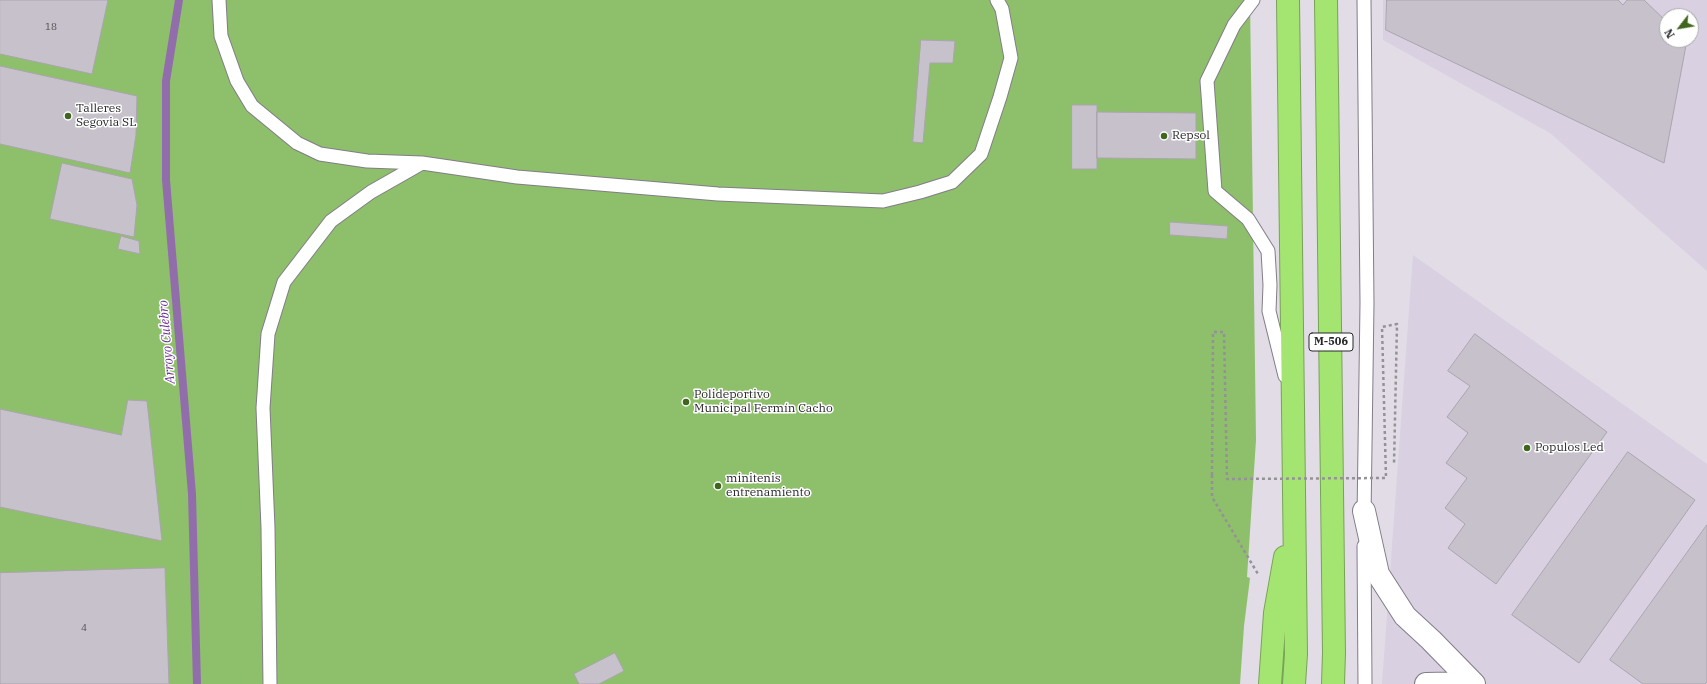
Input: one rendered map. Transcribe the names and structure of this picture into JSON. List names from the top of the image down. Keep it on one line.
{"streets":{"highway":["M-506"]},"water":["Arroyo Culebro"],"places":["Talleres Segovia SL","Repsol","Polideportivo Municipal Fermín Cacho","Populos Led","minitenis entrenamiento"],"house_numbers":["18","4"],"north":"bottom left"}
